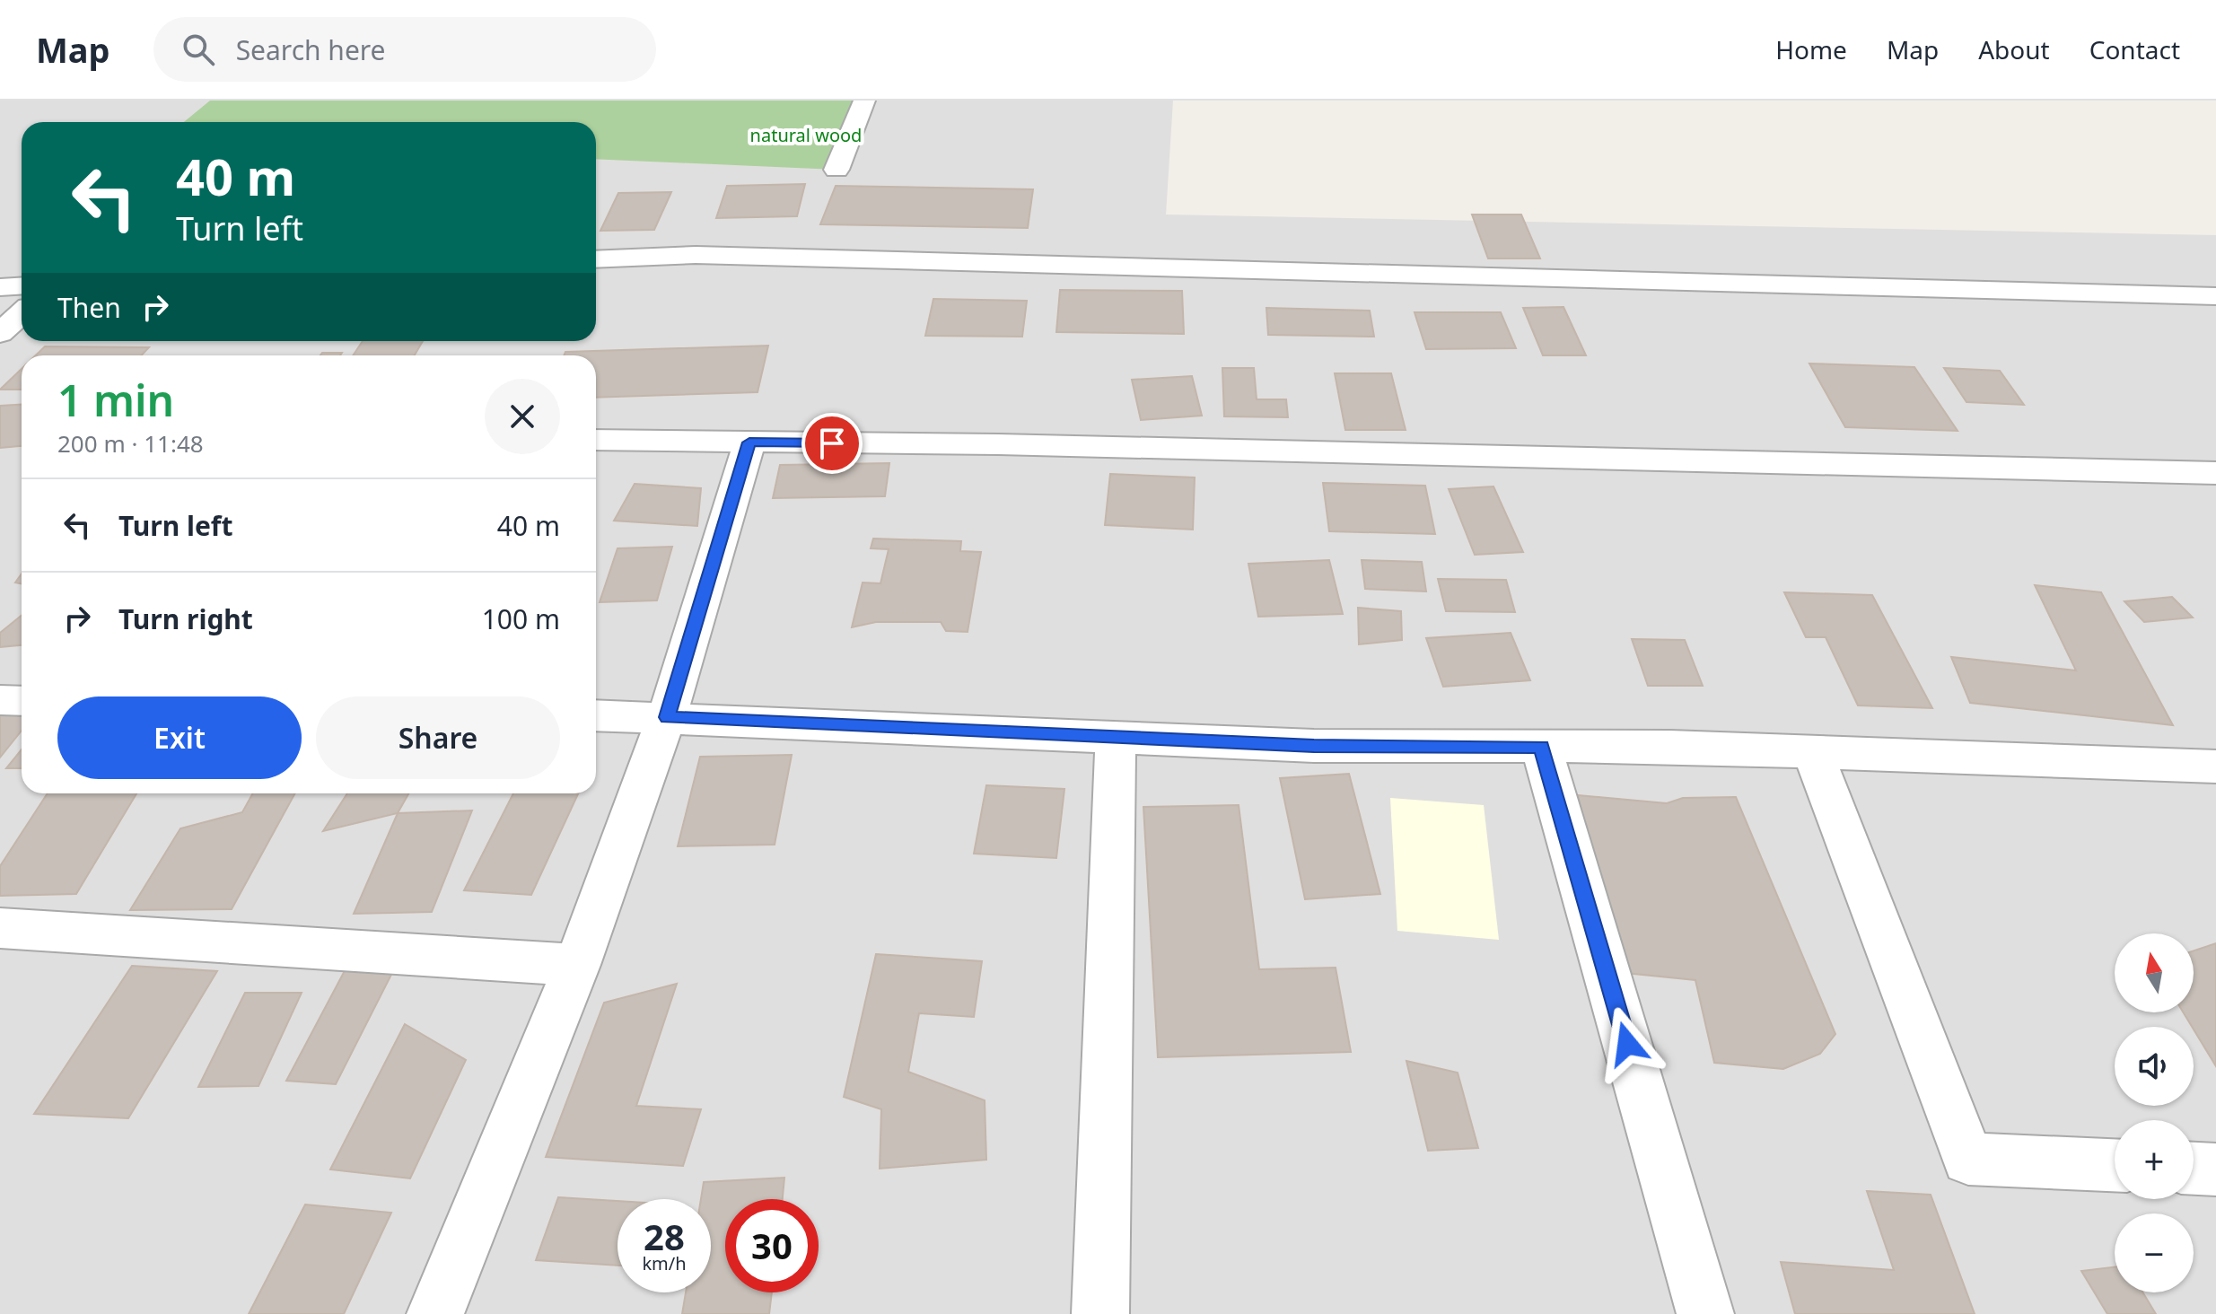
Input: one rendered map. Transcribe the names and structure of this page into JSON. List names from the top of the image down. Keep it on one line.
{"parks":["natural wood"],"north":"top","page":{"header":"Map","search":"Search here","nav":["Home","Map","About","Contact"],"turn":["40 m","Turn left"],"then":"Then","heading":["1 min","200 m · 11:48"],"list":[{"name":"Turn left","value":"40 m"},{"name":"Turn right","value":"100 m"}],"buttons":["Exit","Share"],"map_buttons":["+","−"],"speed":"28 km/h","limit":"30"}}
